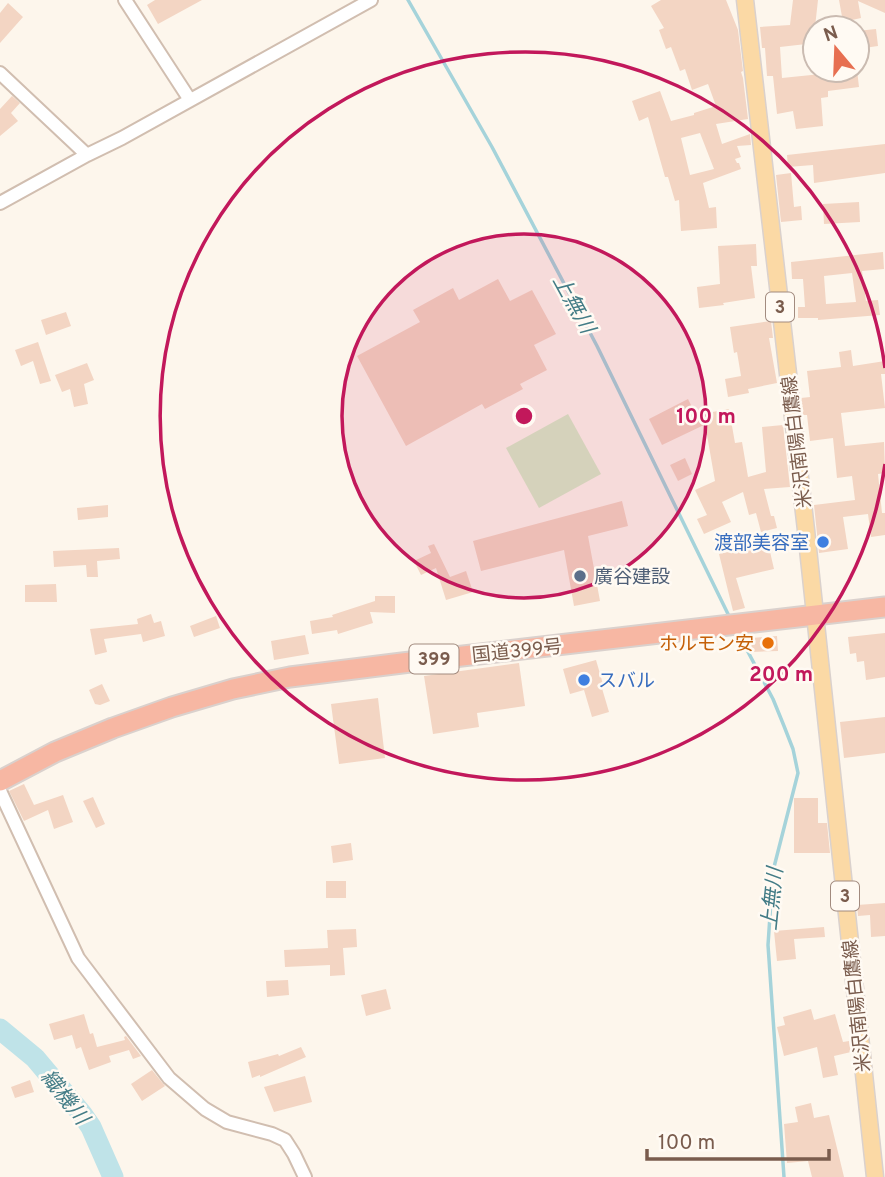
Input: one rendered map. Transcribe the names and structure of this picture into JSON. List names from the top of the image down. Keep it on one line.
{"streets":{"highway":["国道399号","399"],"main road":["3","米沢南陽白鷹線"]},"crossings":[["米沢南陽白鷹線","国道399号"]],"water":["上無川","織機川"],"places":["渡部美容室","廣谷建設","ホルモン安","スバル"],"scale_bar":"100 m","north":"top","rings":["100 m","200 m"]}
